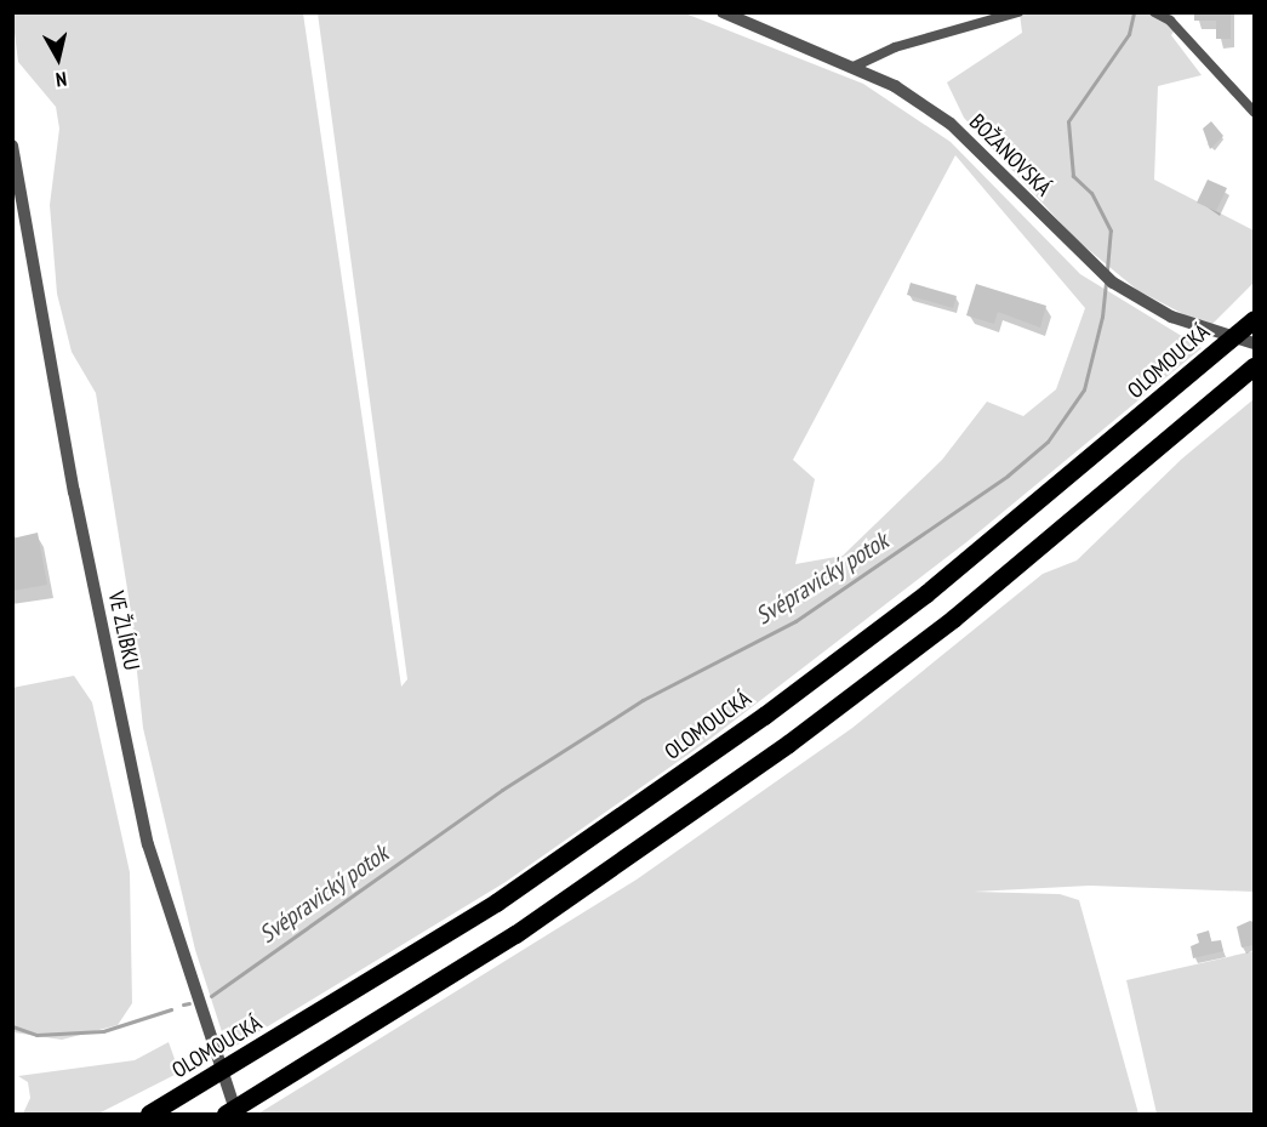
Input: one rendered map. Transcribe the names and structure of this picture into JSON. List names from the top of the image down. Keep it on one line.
{"streets":{"highway":["OLOMOUCKÁ"],"street":["BOŽANOVSKÁ","VE ŽLÍBKU"]},"water":["Svépravický potok"],"north":"bottom"}
